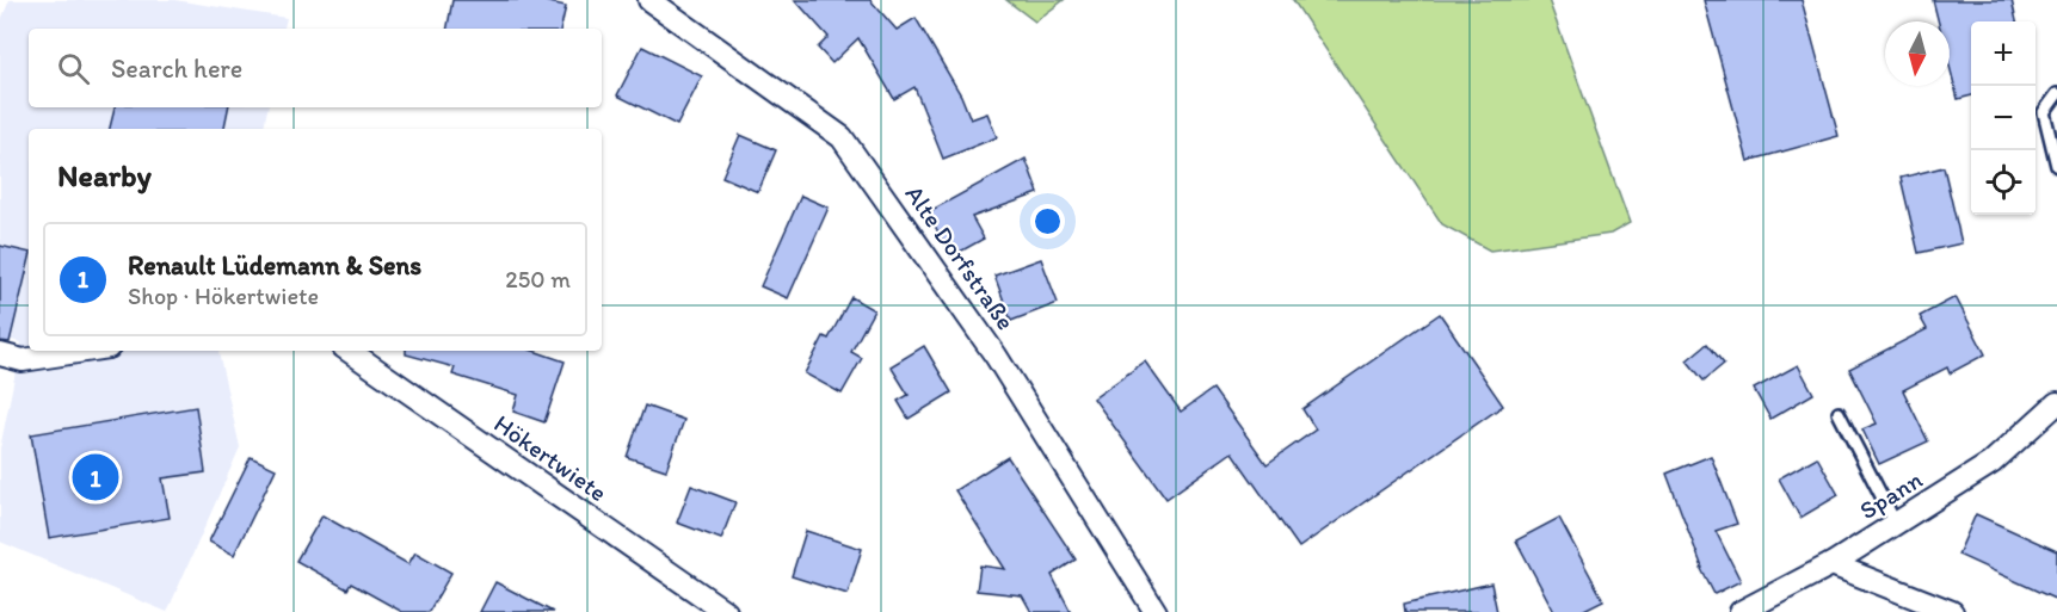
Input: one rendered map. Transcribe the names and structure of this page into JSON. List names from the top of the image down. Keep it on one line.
{"streets":{"street":["Alte Dorfstraße","Hökertwiete","Spann"]},"north":"bottom","page":{"map_buttons":["+","−"],"search":"Search here","heading":"Nearby","list":[{"mark":"1","name":"Renault Lüdemann & Sens","note":"Shop · Hökertwiete","value":"250 m"}],"pins":"1"}}
